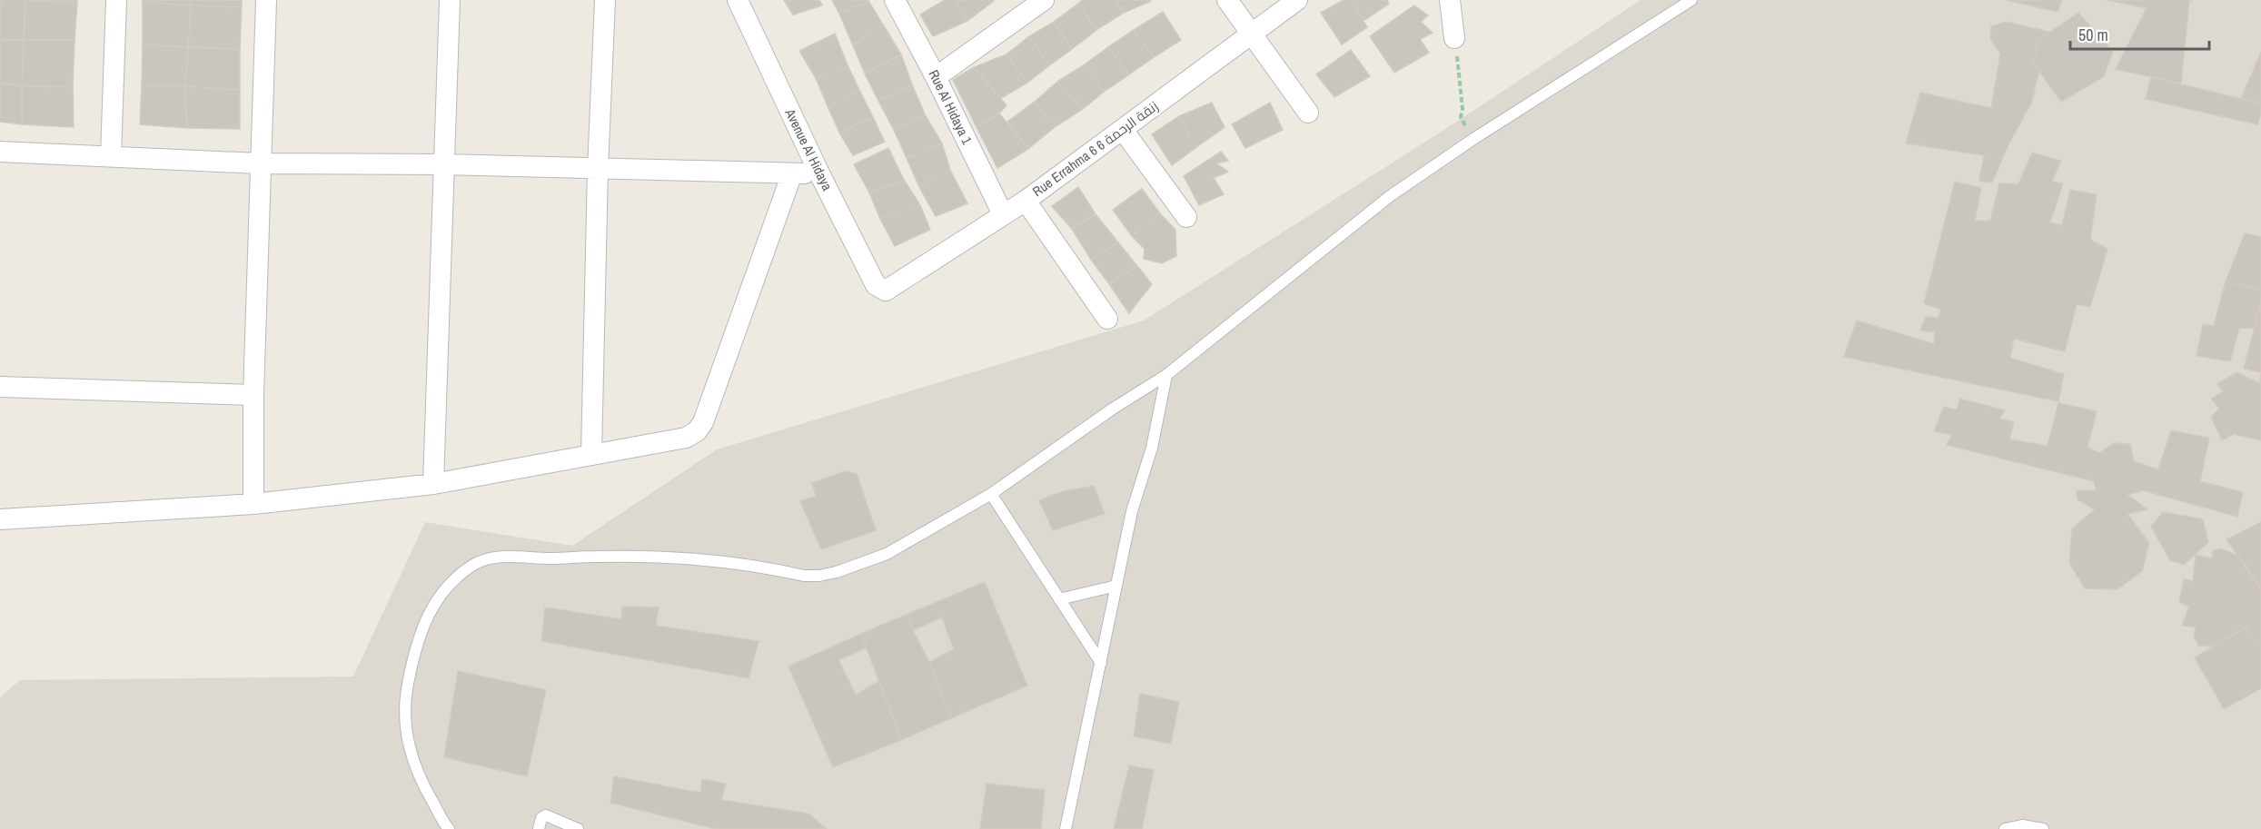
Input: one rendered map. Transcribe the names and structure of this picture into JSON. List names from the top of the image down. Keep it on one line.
{"streets":{"street":["Rue Al Hidaya 1","Rue Errahma 6 6 زنقة الرحمة","Avenue Al Hidaya"]},"crossings":[["Rue Al Hidaya 1","Rue Errahma 6 6 زنقة الرحمة"],["Rue Errahma 6 6 زنقة الرحمة","Avenue Al Hidaya"]],"scale_bar":"50 m"}
